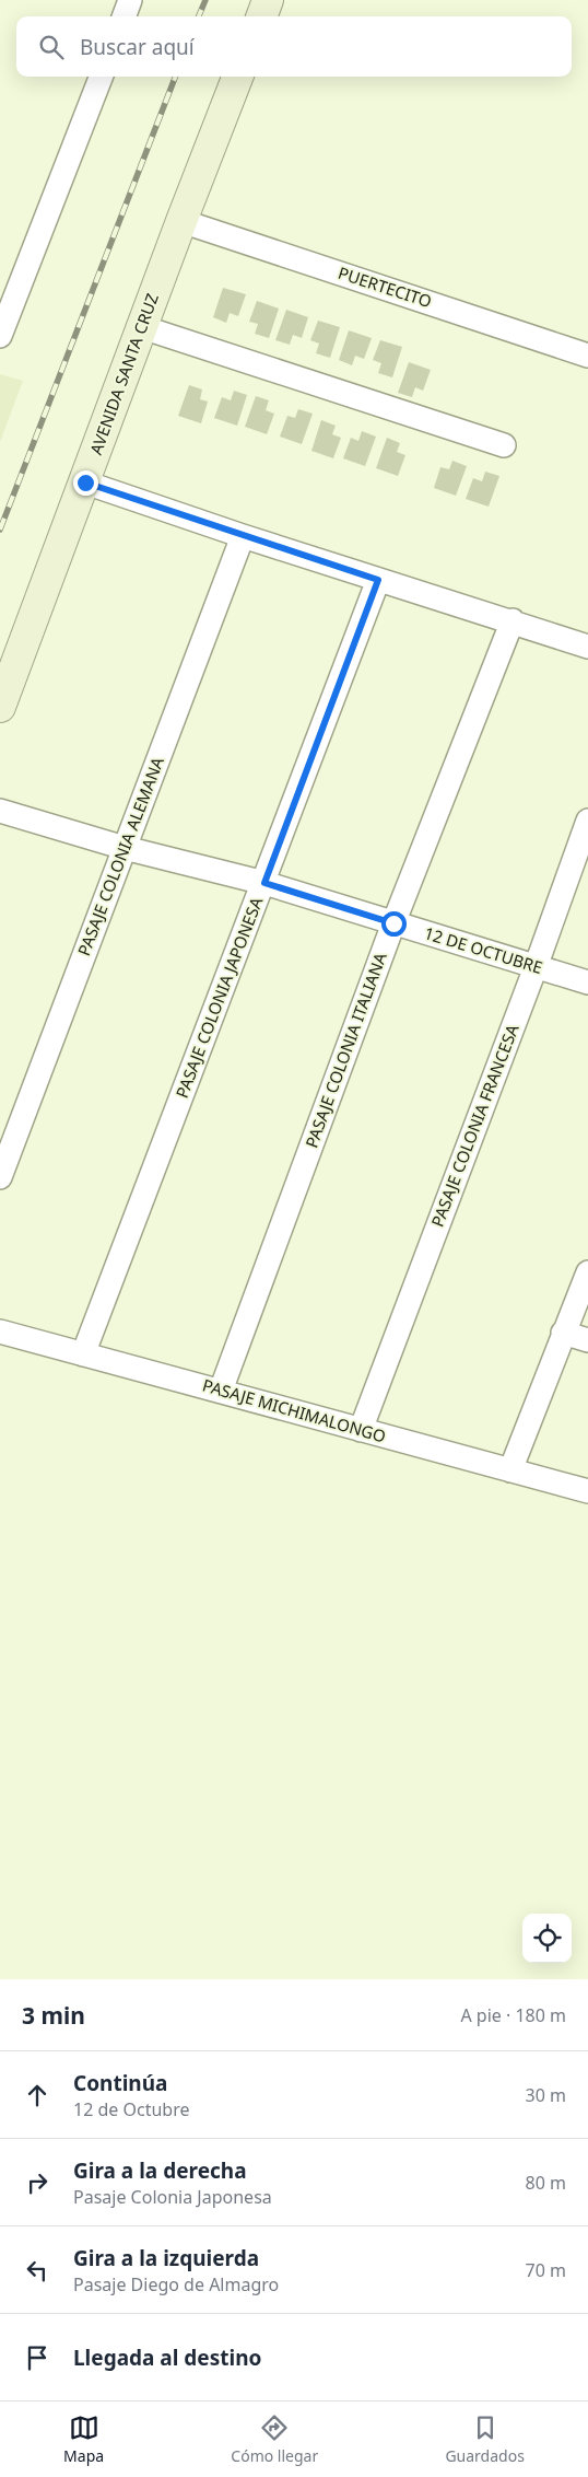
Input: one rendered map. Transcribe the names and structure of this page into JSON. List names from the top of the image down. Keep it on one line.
{"streets":{"main road":["AVENIDA SANTA CRUZ"],"street":["PUERTECITO","PASAJE COLONIA ALEMANA","12 DE OCTUBRE","PASAJE COLONIA JAPONESA","PASAJE COLONIA ITALIANA","PASAJE COLONIA FRANCESA","PASAJE MICHIMALONGO"]},"crossings":[["PUERTECITO","AVENIDA SANTA CRUZ"],["PASAJE COLONIA ALEMANA","12 DE OCTUBRE"],["12 DE OCTUBRE","PASAJE COLONIA JAPONESA"],["12 DE OCTUBRE","PASAJE COLONIA ITALIANA"],["12 DE OCTUBRE","PASAJE COLONIA FRANCESA"],["PASAJE COLONIA JAPONESA","PASAJE MICHIMALONGO"],["PASAJE COLONIA ITALIANA","PASAJE MICHIMALONGO"],["PASAJE COLONIA FRANCESA","PASAJE MICHIMALONGO"]],"page":{"search":"Buscar aquí","heading":["3 min","A pie · 180 m"],"list":[["Continúa","12 de Octubre","30 m"],["Gira a la derecha","Pasaje Colonia Japonesa","80 m"],["Gira a la izquierda","Pasaje Diego de Almagro","70 m"],"Llegada al destino"],"nav":["Mapa","Cómo llegar","Guardados"]}}
